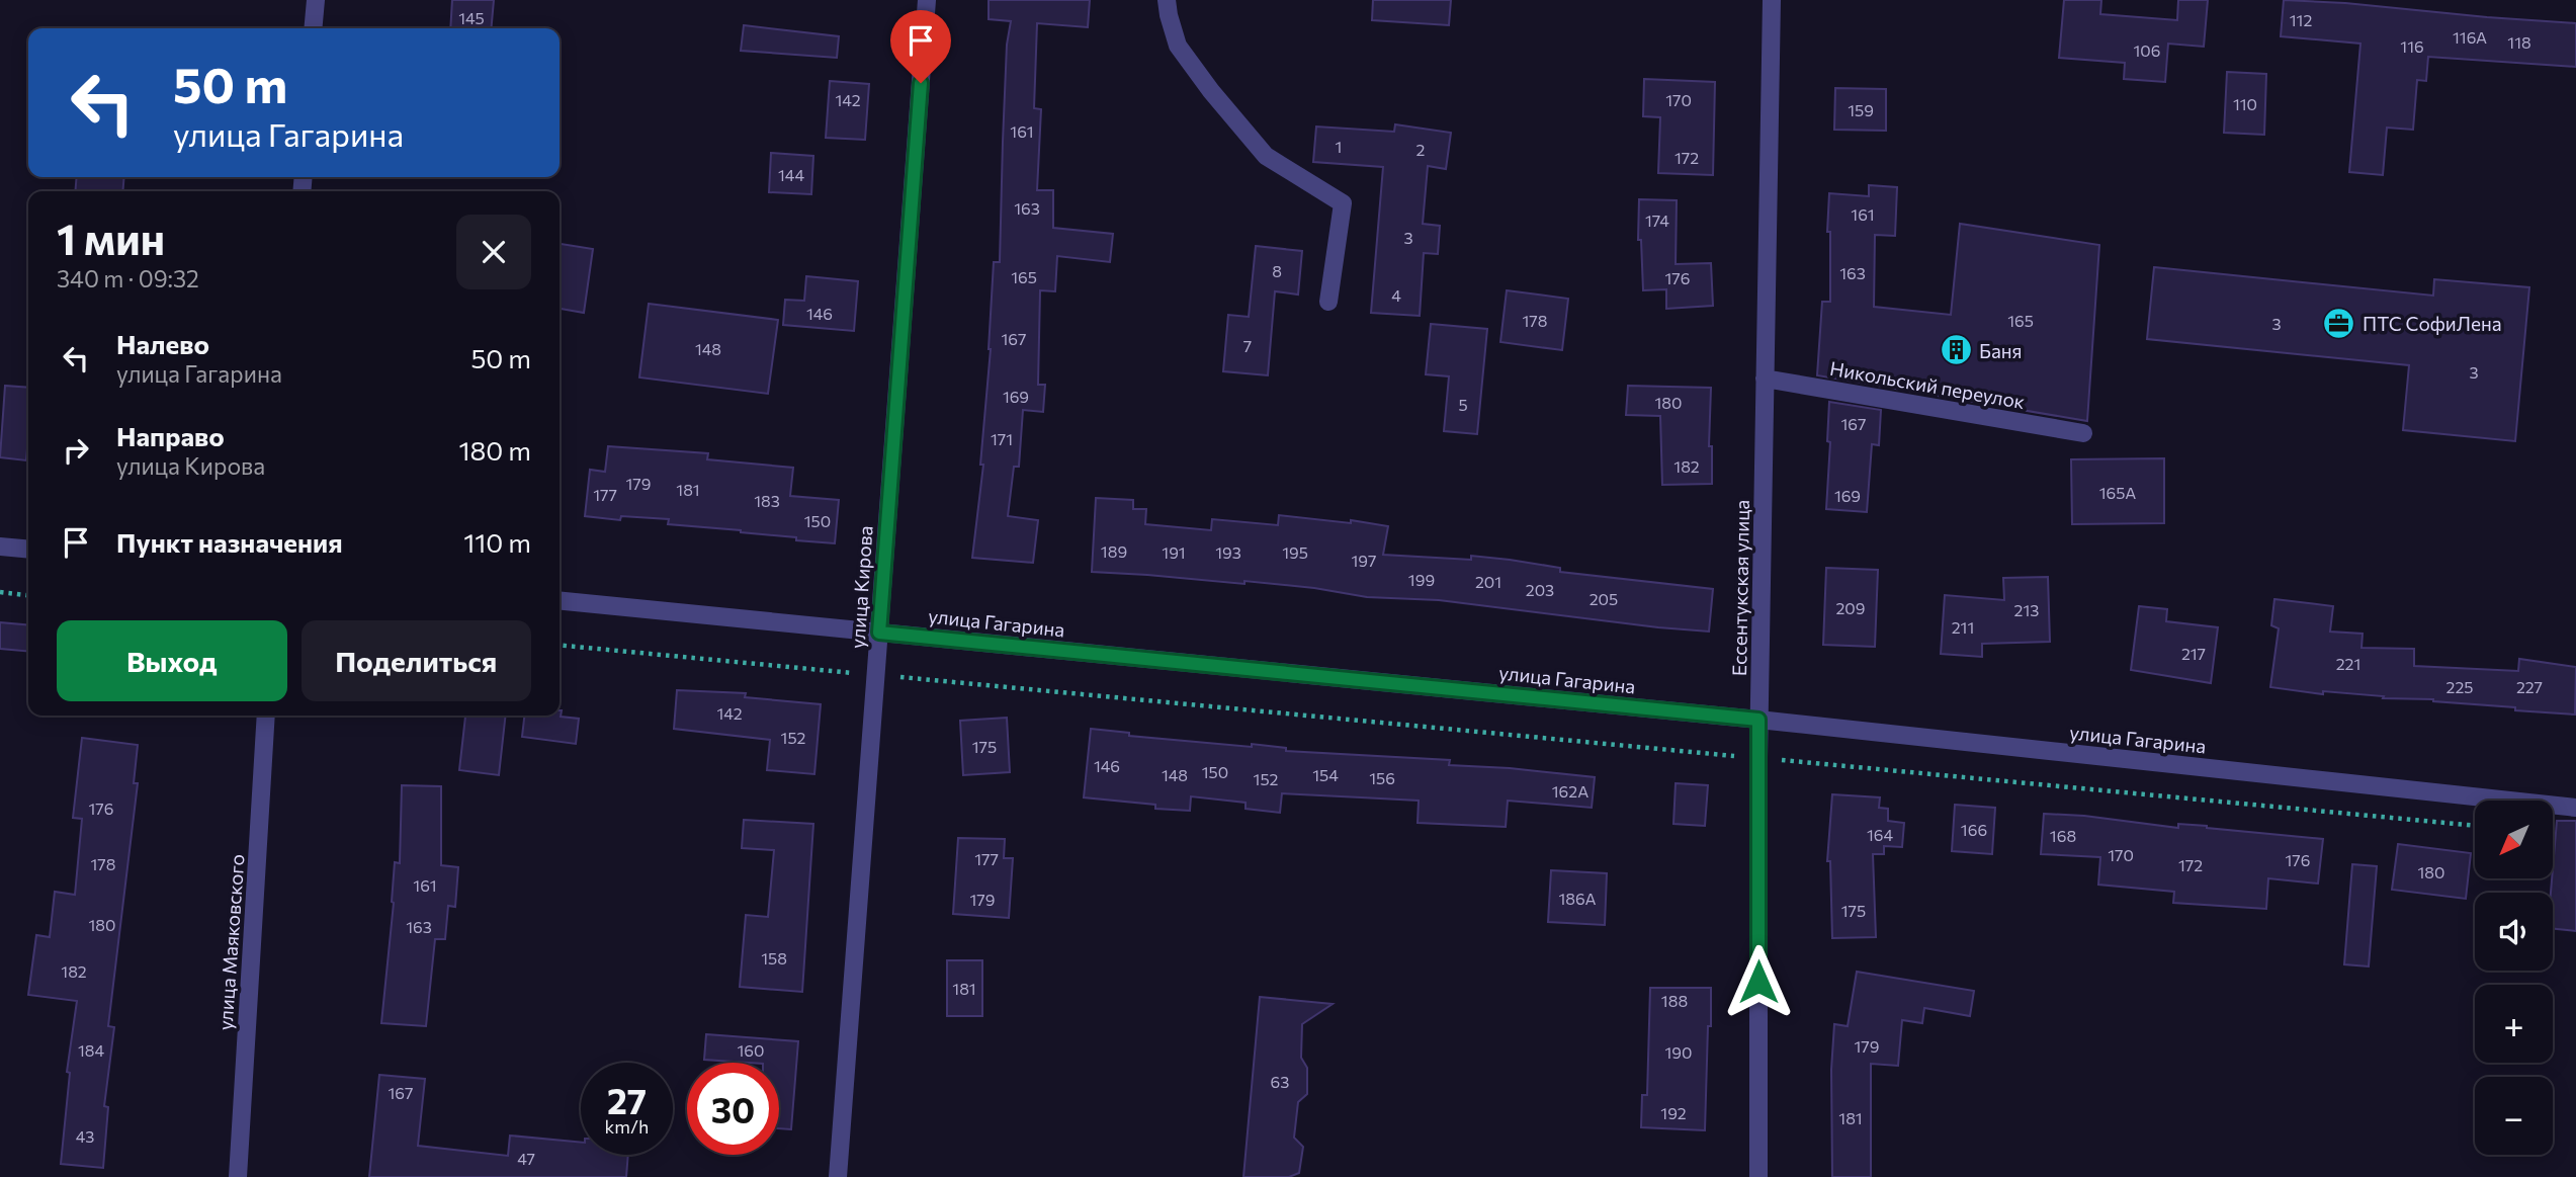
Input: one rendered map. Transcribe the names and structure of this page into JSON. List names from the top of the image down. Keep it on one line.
{"streets":{"street":["Никольский переулок","улица Кирова","Ессентукская улица","улица Гагарина","улица Маяковского"]},"crossings":[["Никольский переулок","Ессентукская улица"],["улица Кирова","улица Гагарина"],["Ессентукская улица","улица Гагарина"]],"places":{"office":["ПТС СофиЛена"],"building":["Баня"]},"house_numbers":["145","112","116А","118","116","106","142","170","110","159","161","1","2","172","144","163","161","174","3","8","163","165","176","4","146","178","165","3","167","7","148","3","169","180","5","167","171","182","179","181","165А","177","169","183","150","189","191","193","195","197","199","201","203","205","209","213","211","217","221","225","227","142","152","175","146","150","148","154","156","152","162А","176","166","164","168","170","177","176","178","172","180","161","186А","179","175","180","163","158","182","181","188","179","184","160","190","63","167","192","181","43","47"],"north":"bottom left","page":{"turn":["50 m","улица Гагарина"],"heading":["1 мин","340 m · 09:32"],"list":[{"name":"Налево","note":"улица Гагарина","value":"50 m"},{"name":"Направо","note":"улица Кирова","value":"180 m"},{"name":"Пункт назначения","value":"110 m"}],"buttons":["Выход","Поделиться"],"map_buttons":["+","−"],"speed":"27 km/h","limit":"30"}}
